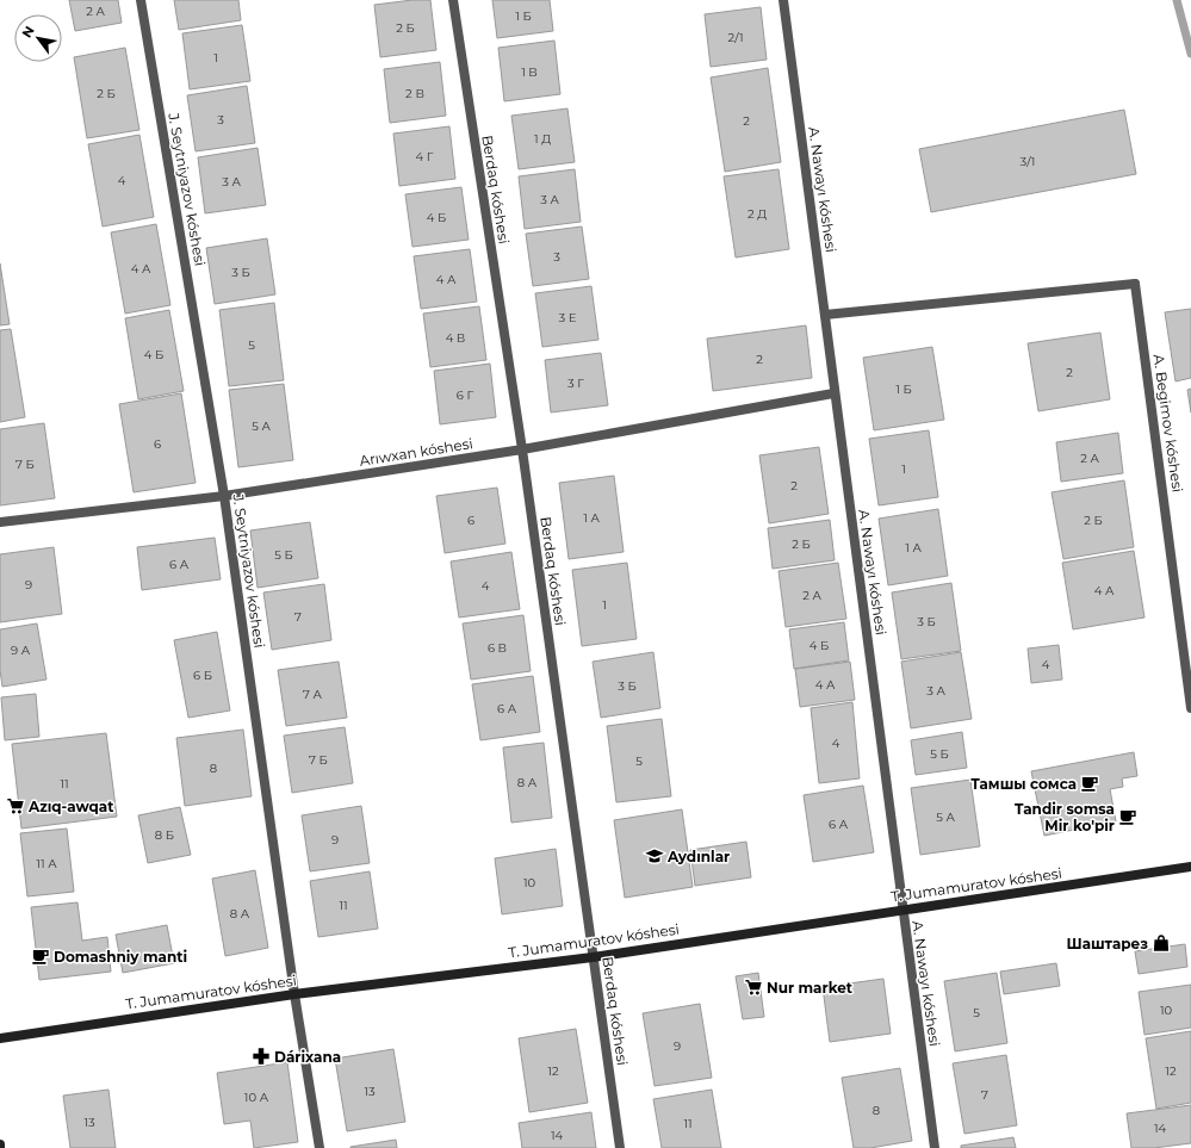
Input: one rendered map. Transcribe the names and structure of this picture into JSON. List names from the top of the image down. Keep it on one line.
{"streets":{"main road":["T. Jumamuratov kóshesi"],"street":["J. Seytniyazov kóshesi","Berdaq kóshesi","A. Nawayı kóshesi","A. Begimov kóshesi","Arıwxan kóshesi"]},"crossings":[["J. Seytniyazov kóshesi","Arıwxan kóshesi"],["J. Seytniyazov kóshesi","T. Jumamuratov kóshesi"],["Berdaq kóshesi","Arıwxan kóshesi"],["Berdaq kóshesi","T. Jumamuratov kóshesi"],["A. Nawayı kóshesi","A. Begimov kóshesi"],["A. Nawayı kóshesi","Arıwxan kóshesi"],["A. Nawayı kóshesi","T. Jumamuratov kóshesi"]],"places":{"cafe":["Тамшы сомса","Tandir somsa Mir ko'pir","Domashniy manti"],"supermarket":["Azıq-awqat","Nur market"],"school or university":["Aydınlar"],"shop":["Шаштарез"],"pharmacy":["Dárixana"]},"house_numbers":["2 А","1 Б","2 Б","2/1","1","1 В","2 Б","2 В","3","2","1 Д","4 Г","3/1","4","3 А","3 А","2 Д","4 Б","3","4 А","3 Б","4 А","3 Е","4 В","5","4 Б","2","2","3 Г","1 Б","6 Г","5 А","6","2 А","7 Б","1","2","1 А","6","2 Б","2 Б","1 А","5 Б","6 А","9","4","4 А","2 А","1","7","3 Б","4 Б","6 В","9 А","4","6 Б","4 А","3 Б","3 А","7 А","6 А","4","5 Б","7 Б","5","8","8 А","11","5 А","6 А","8 Б","9","11 А","10","11","8 А","10","5","9","12","12","13","7","10 А","8","13","11","14","14"],"north":"top left"}
